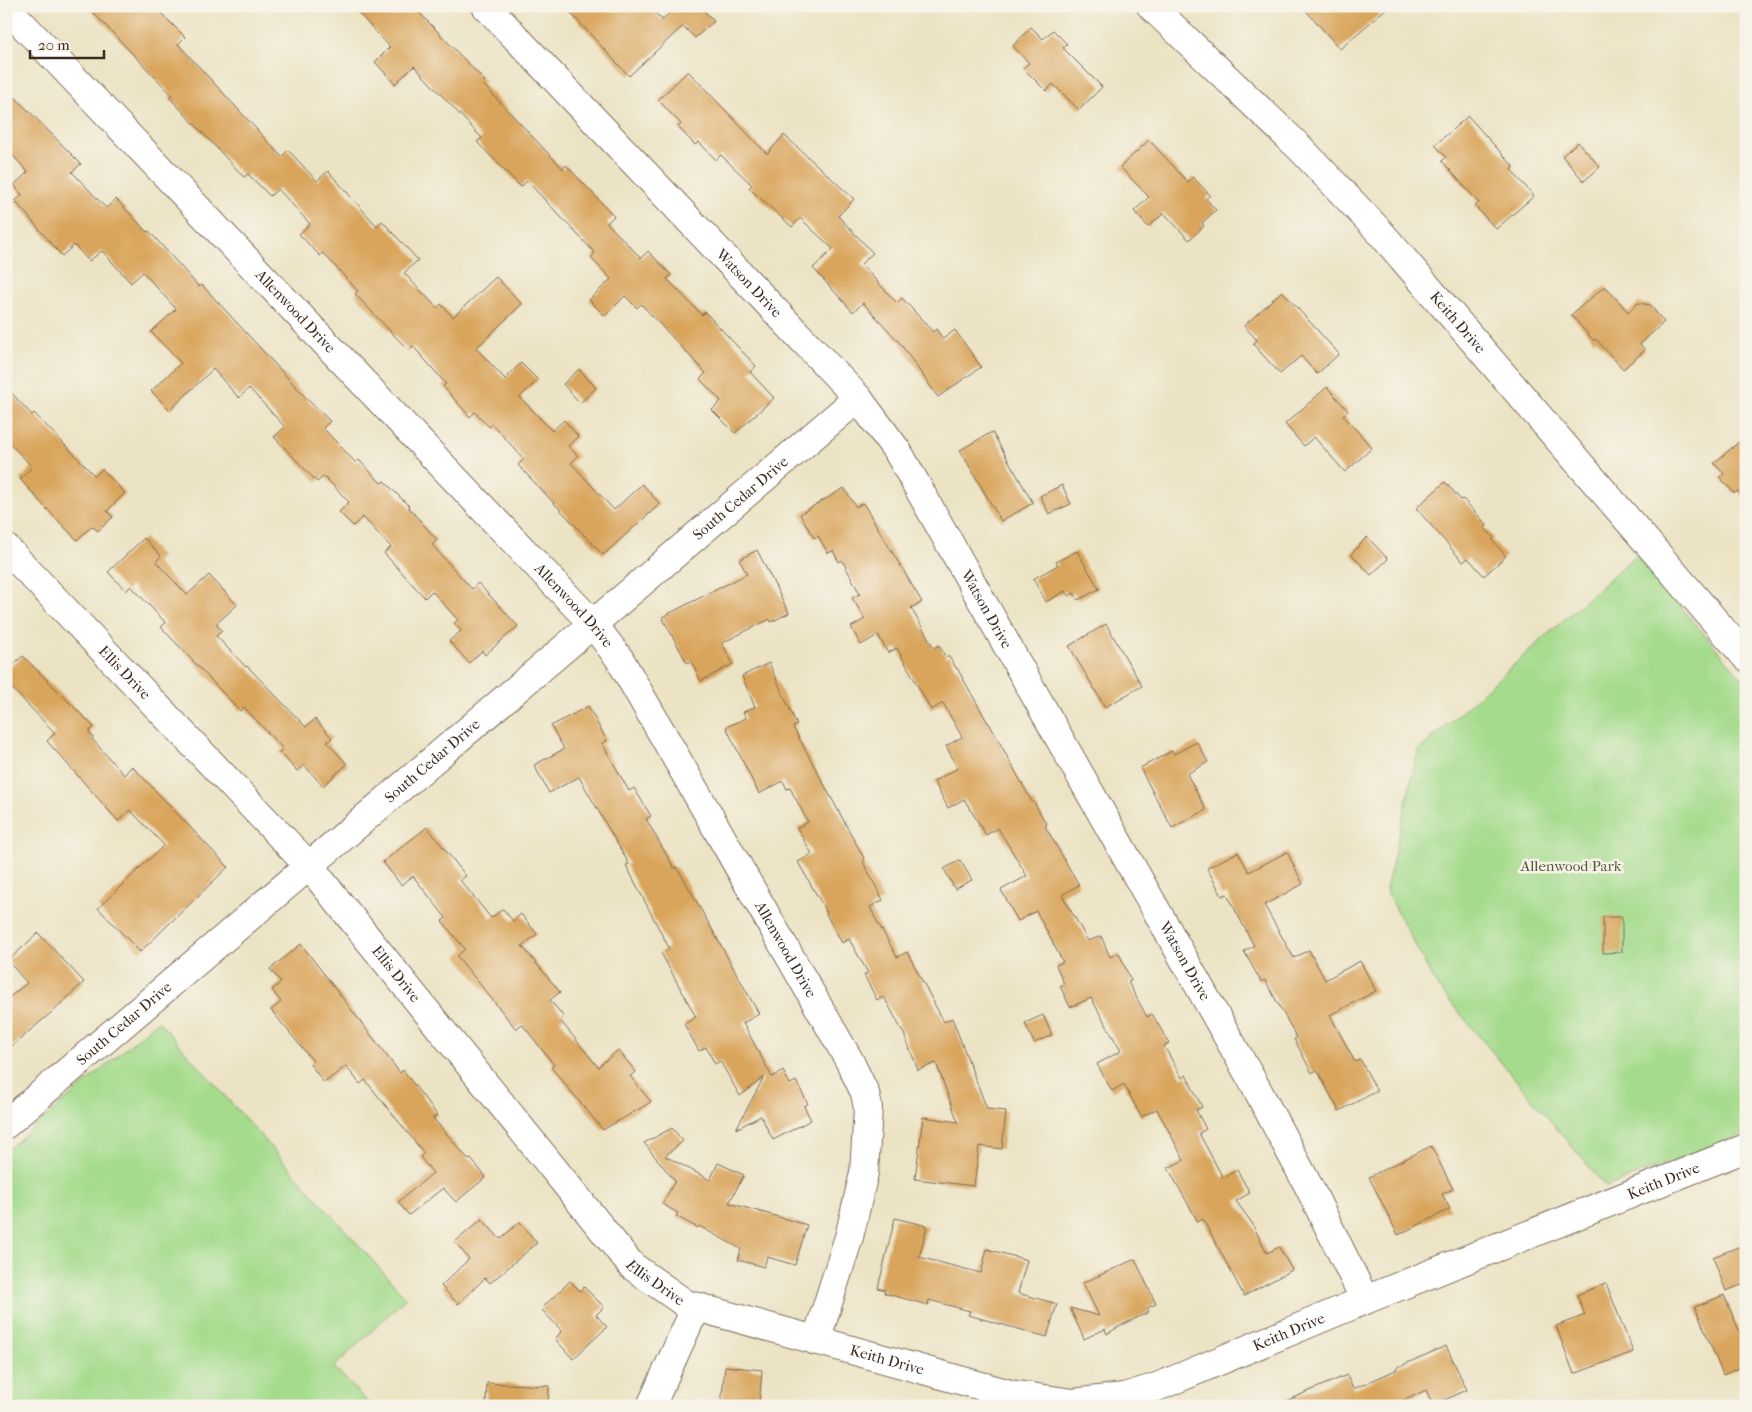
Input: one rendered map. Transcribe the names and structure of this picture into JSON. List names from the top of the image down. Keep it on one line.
{"streets":{"street":["Watson Drive","Allenwood Drive","Keith Drive","South Cedar Drive","Ellis Drive"]},"crossings":[["Watson Drive","Keith Drive"],["Watson Drive","South Cedar Drive"],["Allenwood Drive","Keith Drive"],["Allenwood Drive","South Cedar Drive"],["Allenwood Drive","Ellis Drive"],["Keith Drive","Ellis Drive"],["South Cedar Drive","Ellis Drive"]],"parks":["Allenwood Park"],"scale_bar":"20 m"}
